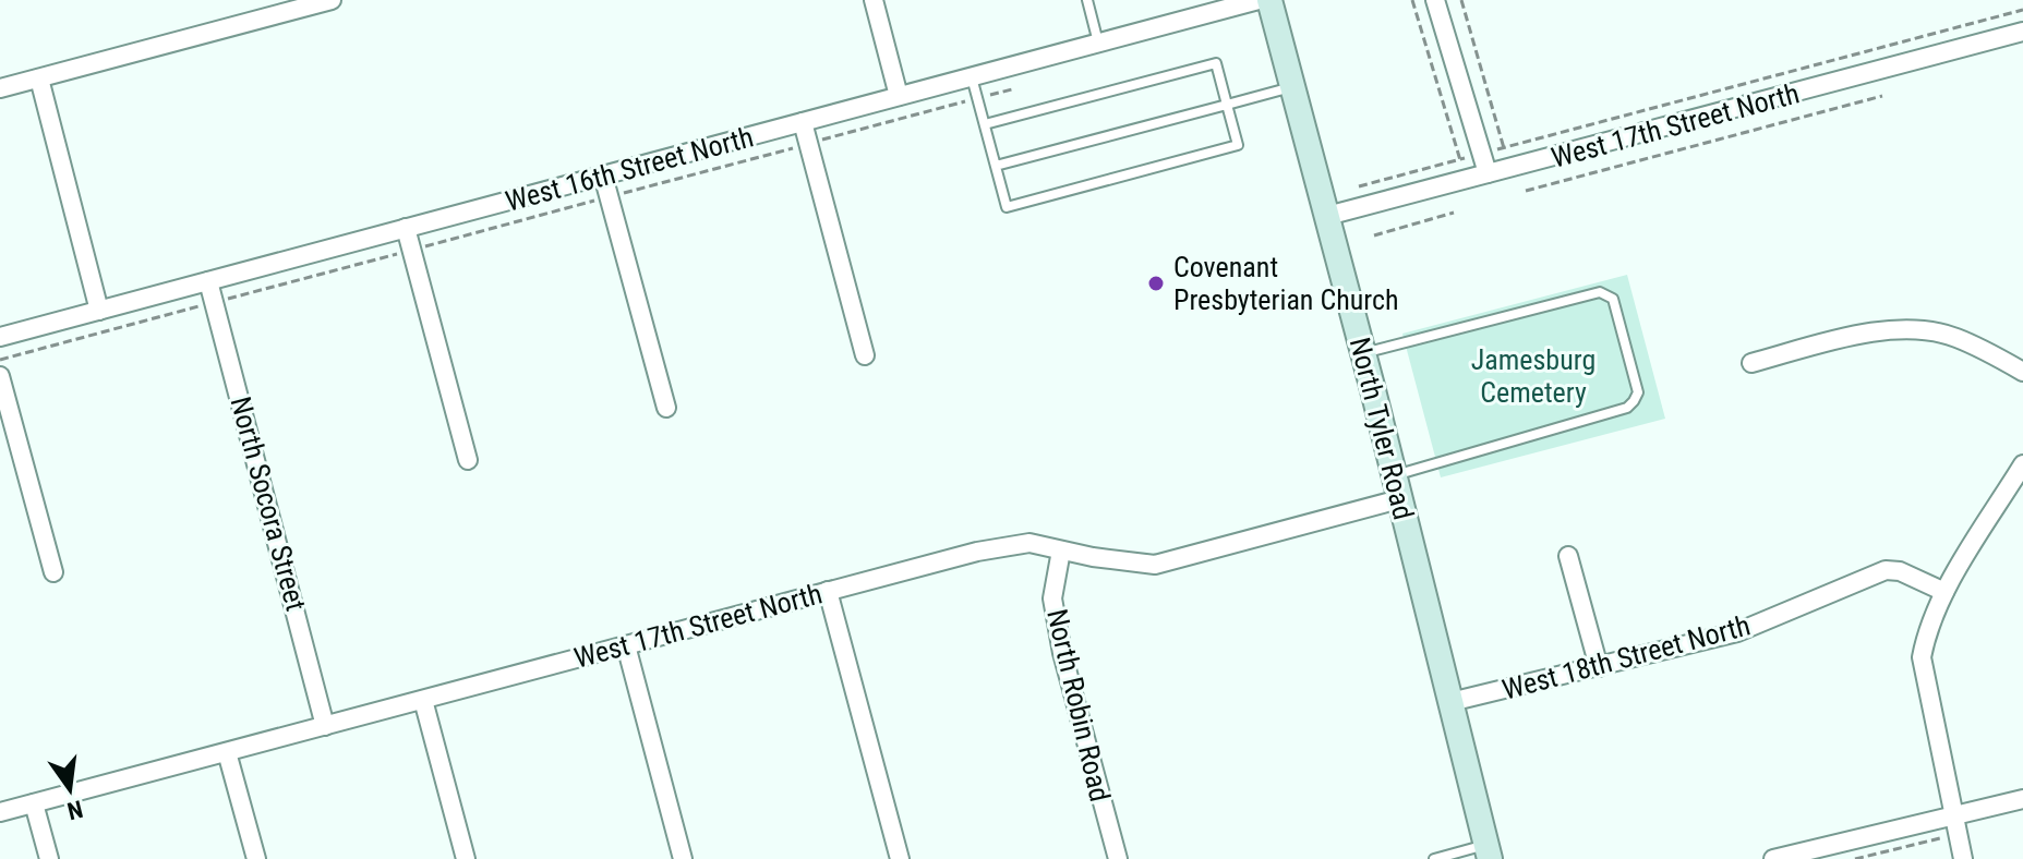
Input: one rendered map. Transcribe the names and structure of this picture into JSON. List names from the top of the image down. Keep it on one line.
{"streets":{"main road":["North Tyler Road"],"street":["West 17th Street North","West 16th Street North","North Socora Street","West 18th Street North","North Robin Road"]},"crossings":[["West 17th Street North","North Tyler Road"],["West 17th Street North","North Socora Street"],["West 17th Street North","North Robin Road"],["West 16th Street North","North Socora Street"],["North Tyler Road","West 18th Street North"]],"parks":["Jamesburg Cemetery"],"places":["Covenant Presbyterian Church"],"north":"bottom"}
